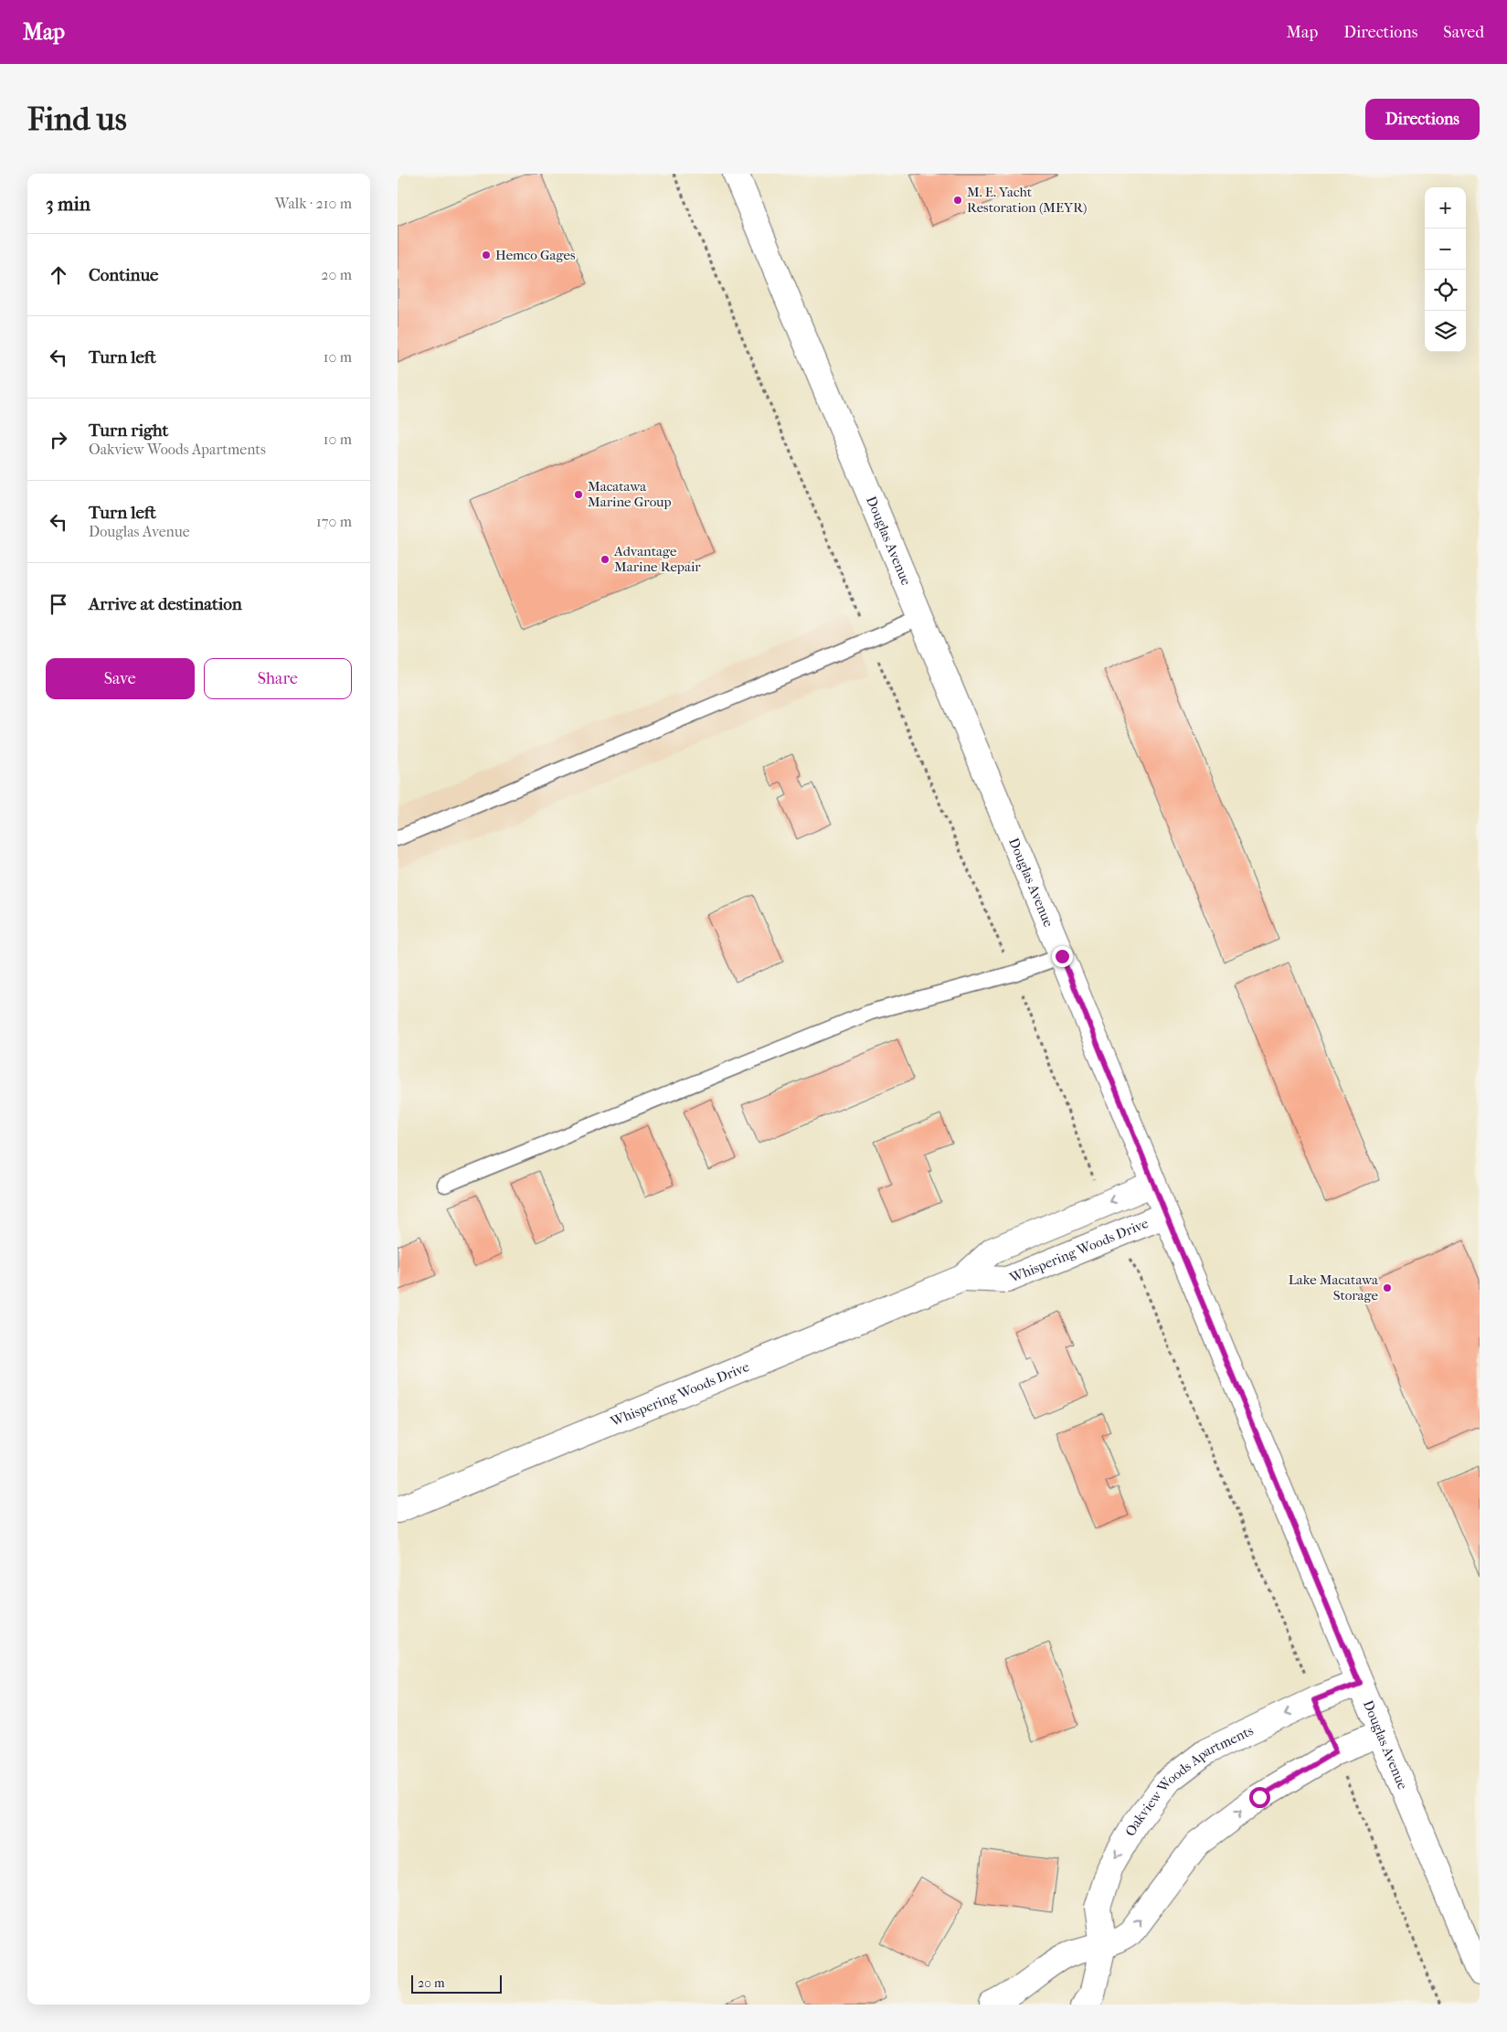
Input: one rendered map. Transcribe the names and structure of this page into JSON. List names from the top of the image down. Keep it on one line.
{"streets":{"street":["Douglas Avenue","Whispering Woods Drive","Oakview Woods Apartments"]},"crossings":[["Douglas Avenue","Whispering Woods Drive"],["Douglas Avenue","Oakview Woods Apartments"]],"places":["M. E. Yacht Restoration (MEYR)","Hemco Gages","Macatawa Marine Group","Advantage Marine Repair","Lake Macatawa Storage"],"scale_bar":"20 m","page":{"header":"Map","nav":["Map","Directions","Saved"],"buttons":["Directions",["Save","Share"]],"title":"Find us","heading":["3 min","Walk · 210 m"],"map_buttons":["+","−"],"list":[["Continue","20 m"],["Turn left","10 m"],["Turn right","Oakview Woods Apartments","10 m"],["Turn left","Douglas Avenue","170 m"],"Arrive at destination"],"scale":"20 m"}}
